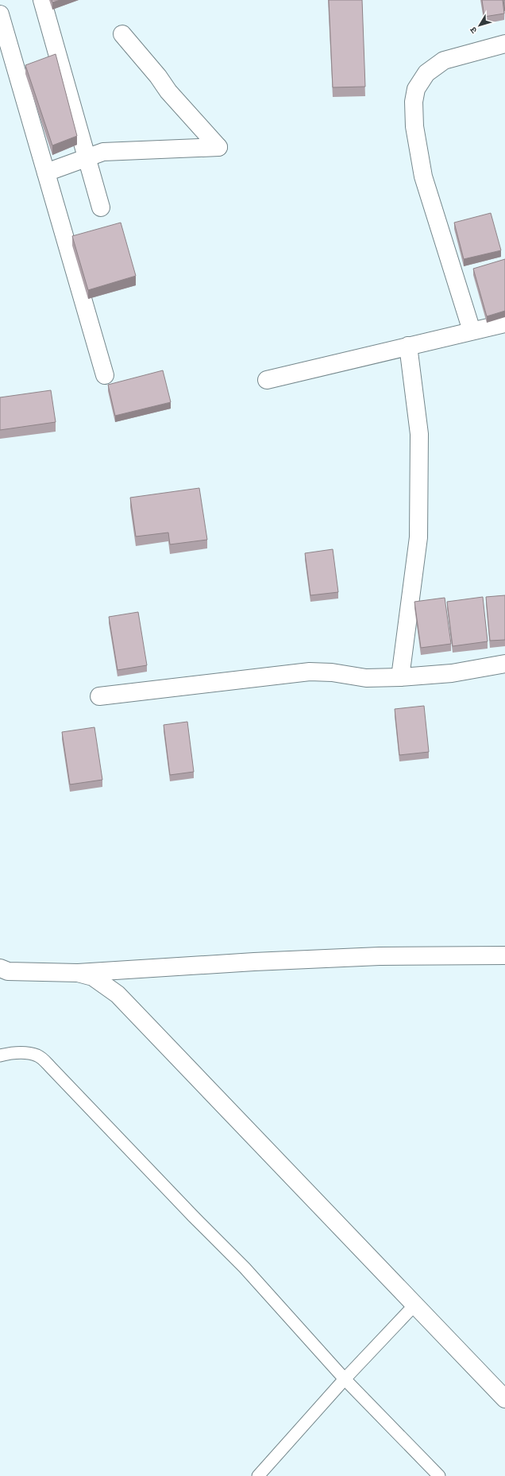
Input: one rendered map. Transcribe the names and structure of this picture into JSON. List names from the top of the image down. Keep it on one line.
{"north":"bottom left"}
